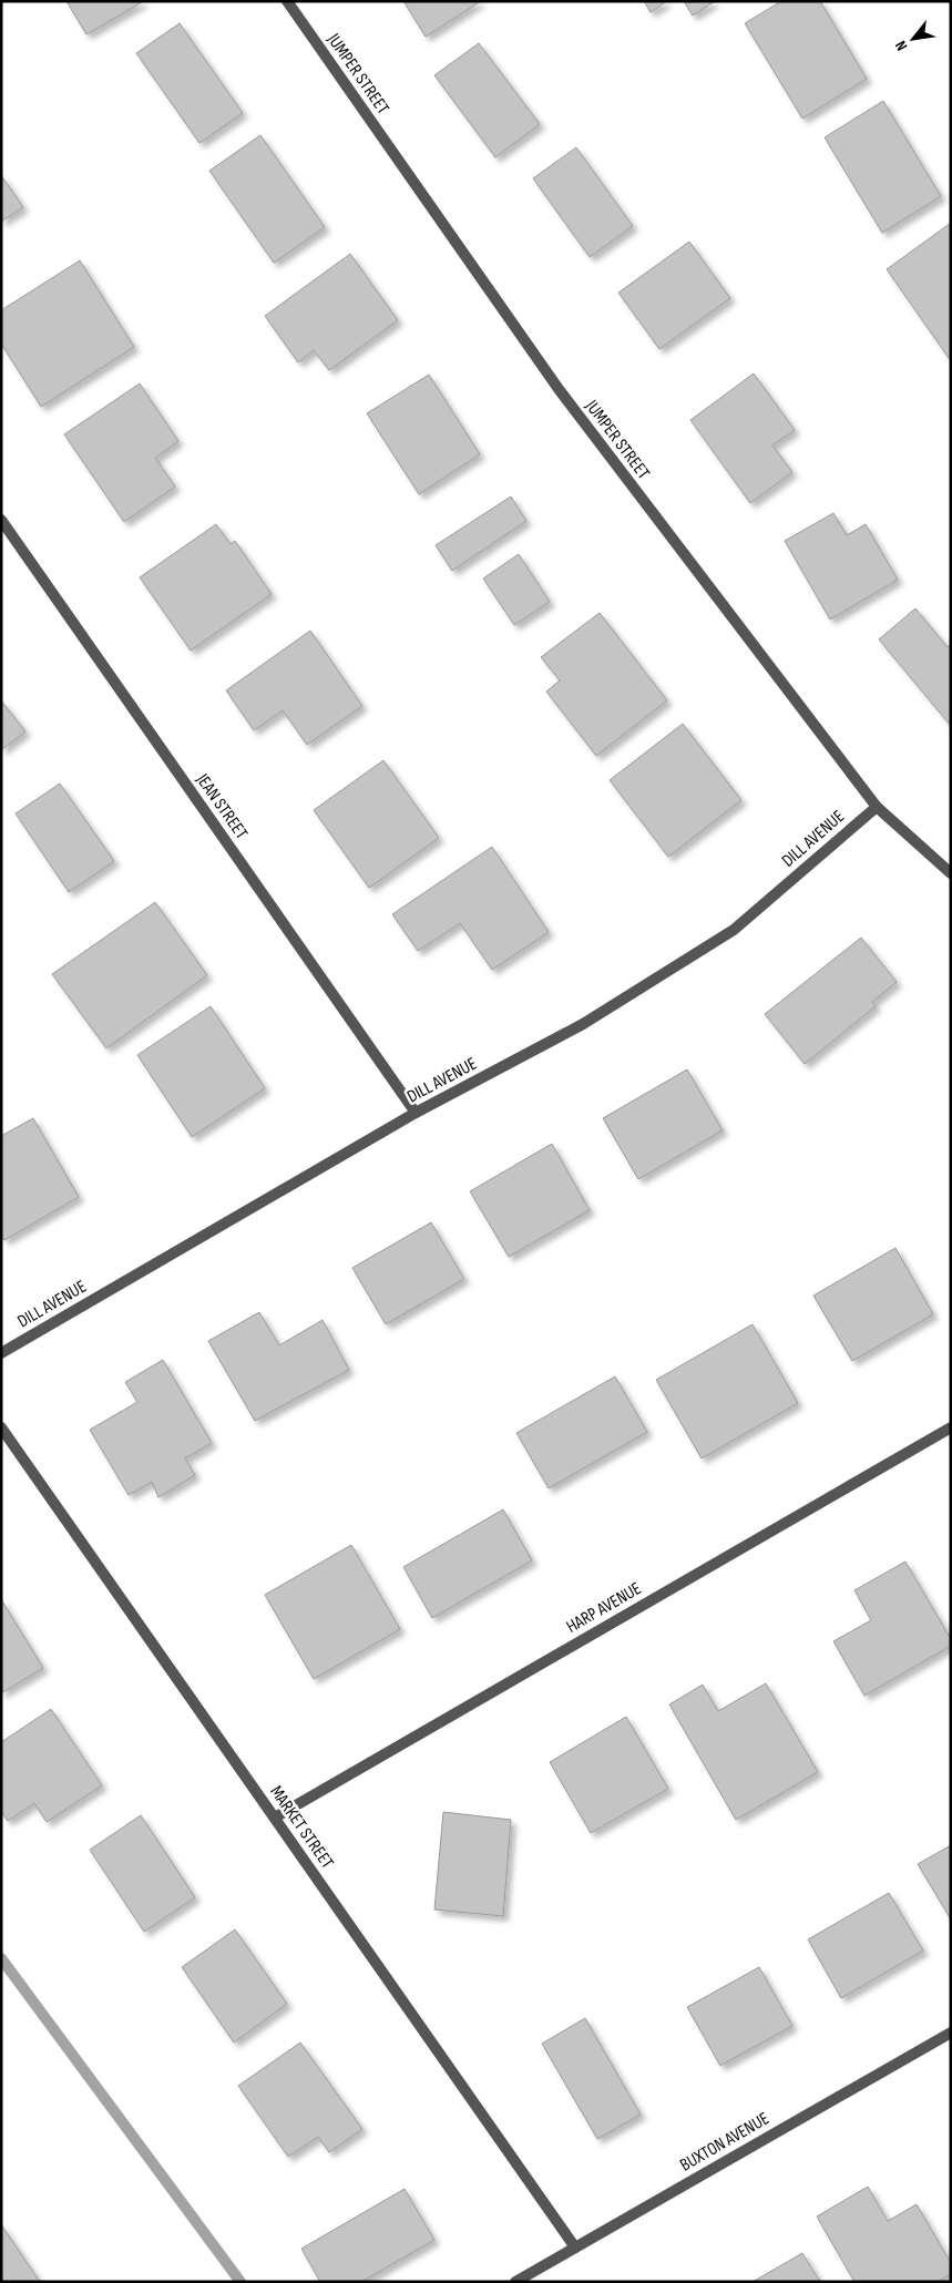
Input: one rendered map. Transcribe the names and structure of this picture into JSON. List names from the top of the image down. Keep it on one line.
{"streets":{"street":["JUMPER STREET","JEAN STREET","DILL AVENUE","HARP AVENUE","MARKET STREET","BUXTON AVENUE"]},"crossings":[["JUMPER STREET","DILL AVENUE"],["JEAN STREET","DILL AVENUE"],["HARP AVENUE","MARKET STREET"],["MARKET STREET","BUXTON AVENUE"]],"north":"bottom left"}
